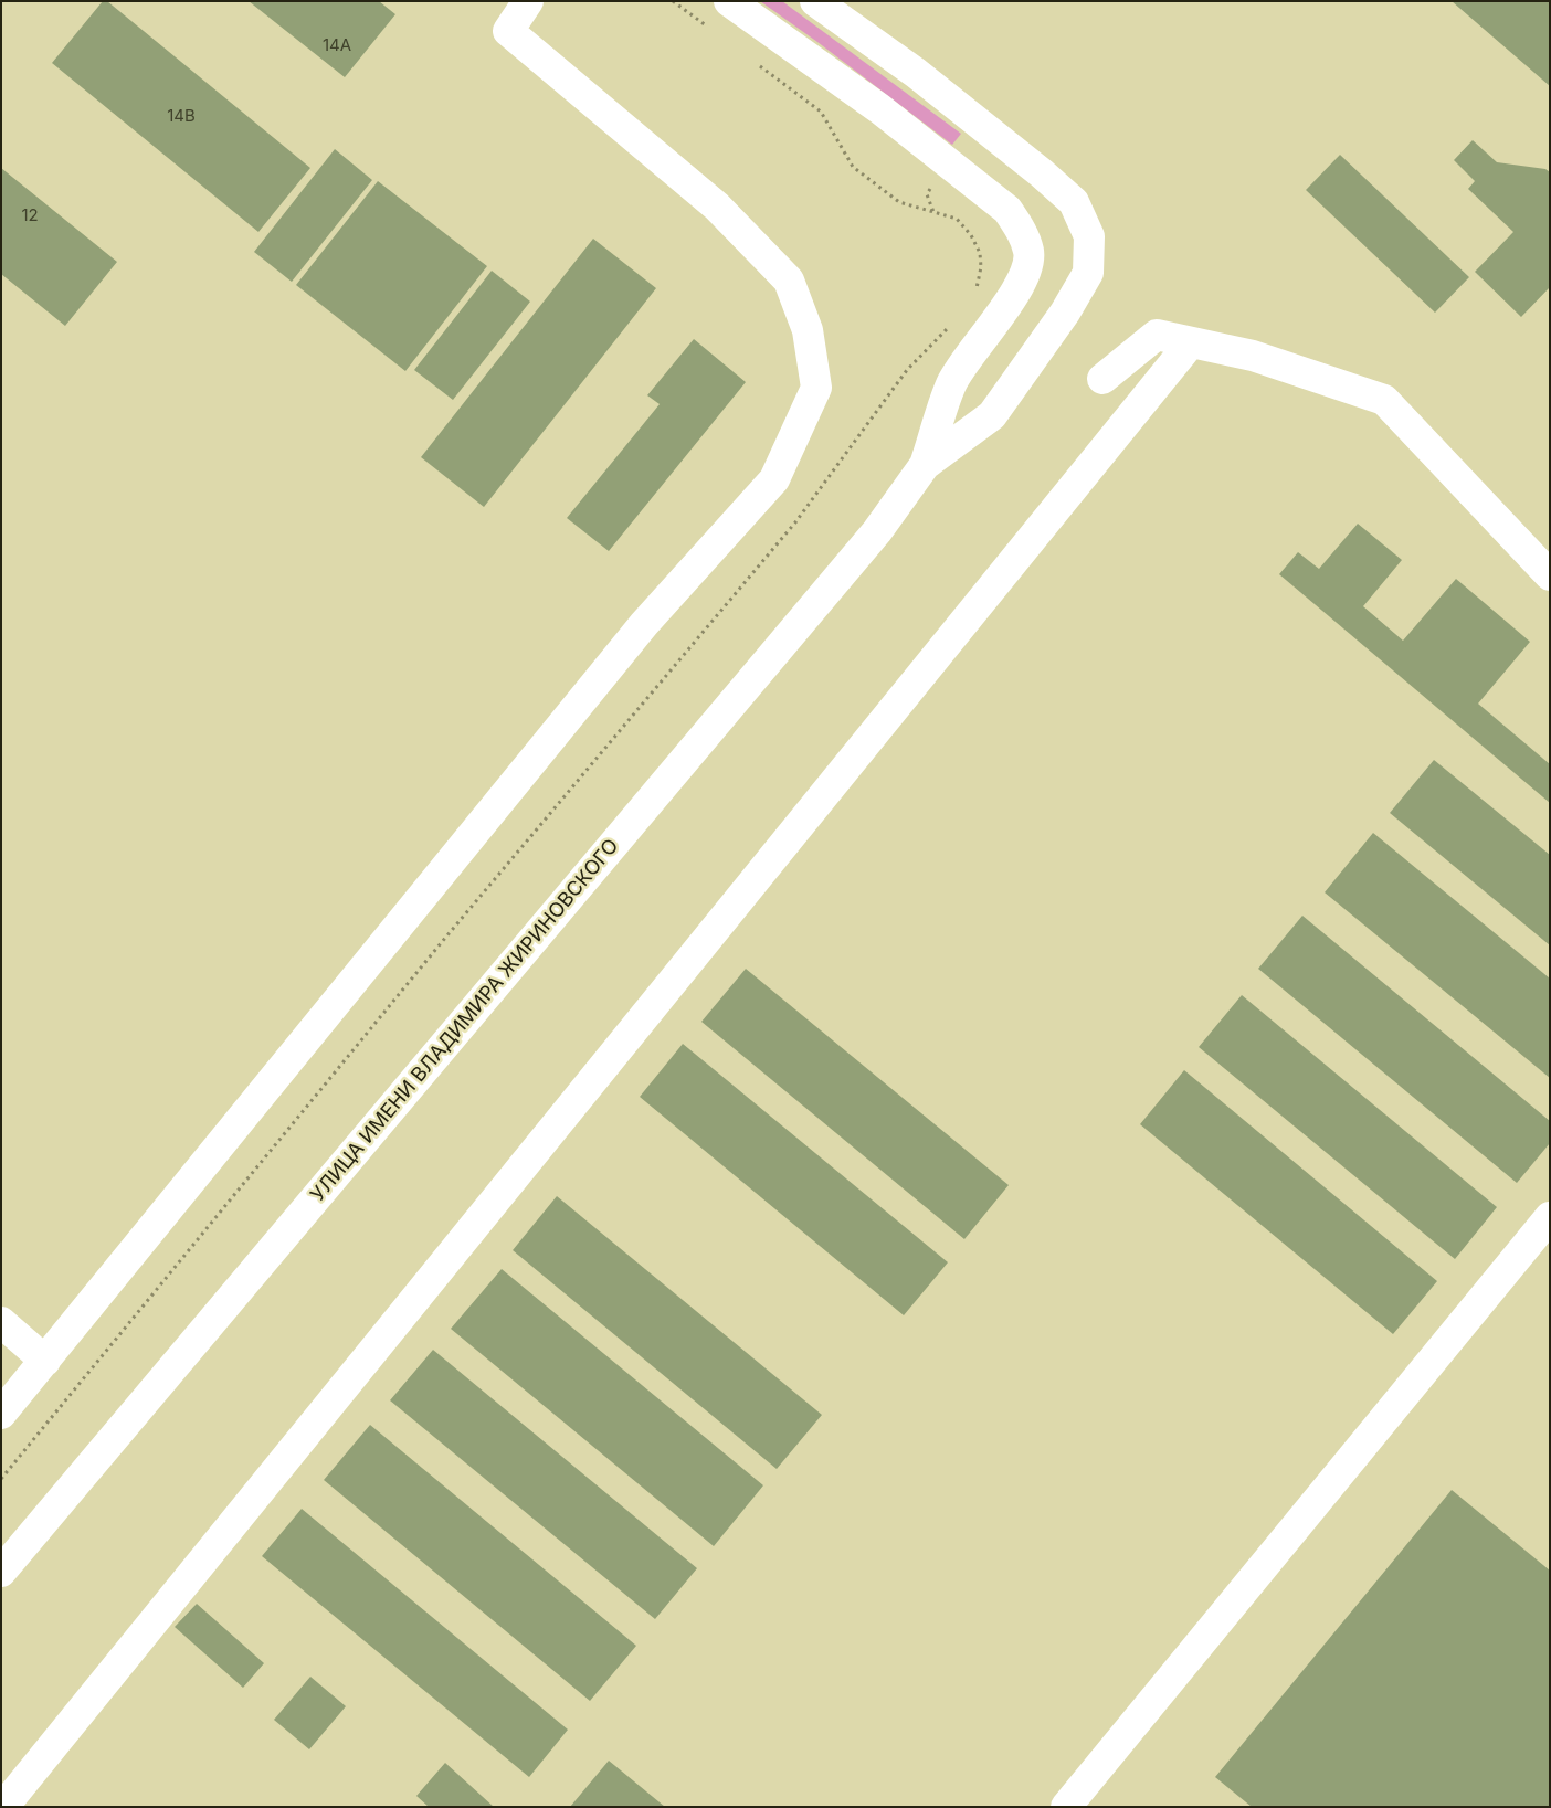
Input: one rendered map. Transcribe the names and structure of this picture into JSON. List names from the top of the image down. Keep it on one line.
{"streets":{"main road":["УЛИЦА ИМЕНИ ВЛАДИМИРА ЖИРИНОВСКОГО"]},"house_numbers":["14А","14В","12"]}
